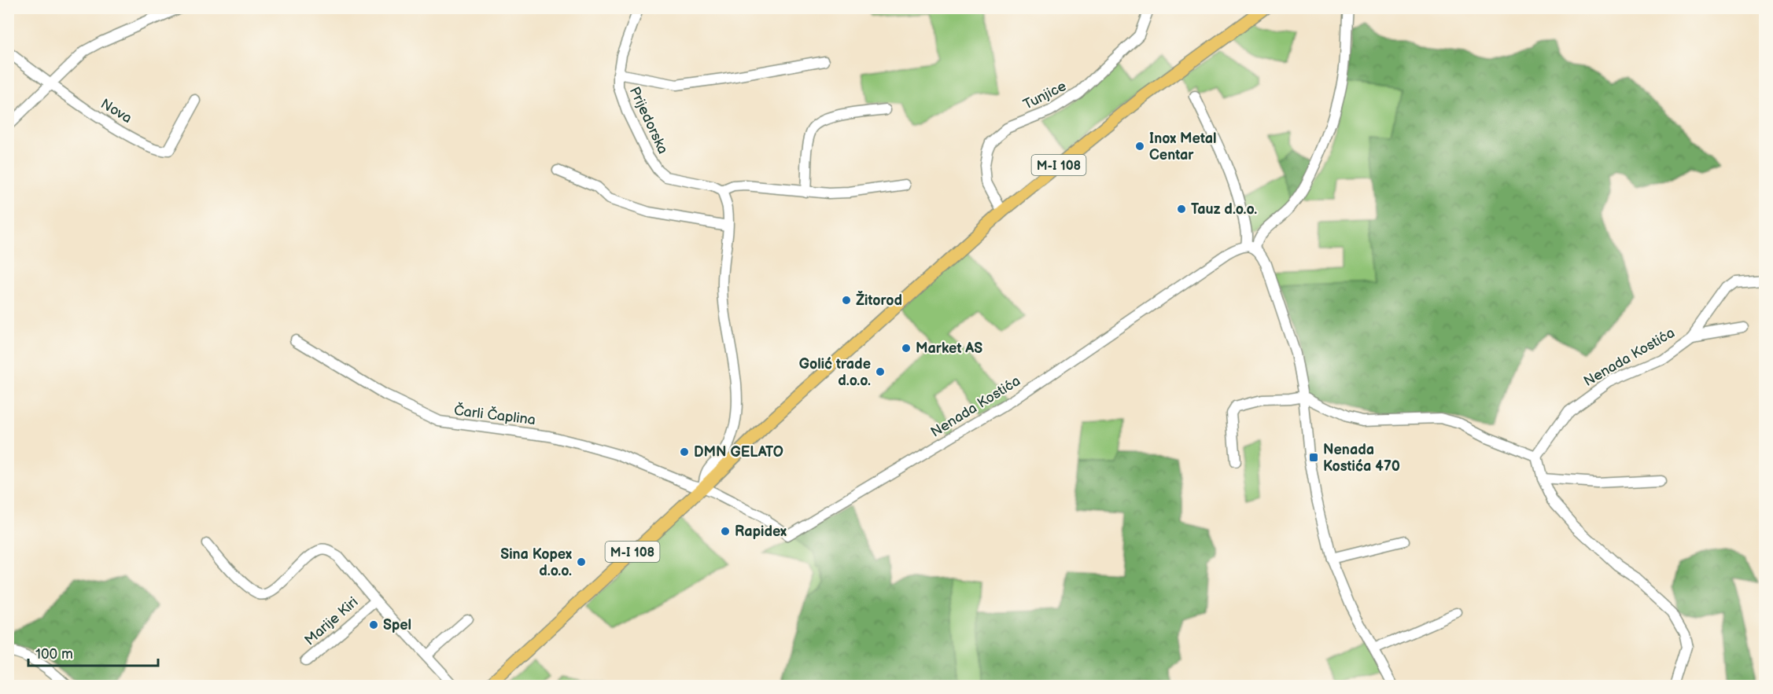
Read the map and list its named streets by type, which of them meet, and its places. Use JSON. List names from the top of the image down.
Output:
{
  "streets": {
    "main road": ["M-I 108"],
    "street": [
      "Tunjice",
      "Nova",
      "Prijedorska",
      "Nenada Kostića",
      "Čarli Čaplina",
      "Marije Kiri"
    ]
  },
  "crossings": [
    ["Tunjice", "M-I 108"],
    ["M-I 108", "Nenada Kostića"],
    ["M-I 108", "Čarli Čaplina"],
    ["Nenada Kostića", "Čarli Čaplina"]
  ],
  "places": {
    "other": [
      "Inox Metal Centar",
      "Tauz d.o.o.",
      "Žitorod",
      "Market AS",
      "Golić trade d.o.o.",
      "DMN GELATO",
      "Rapidex",
      "Sina Kopex d.o.o.",
      "Spel"
    ],
    "transit": ["Nenada Kostića 470"]
  },
  "scale_bar": "100 m"
}
